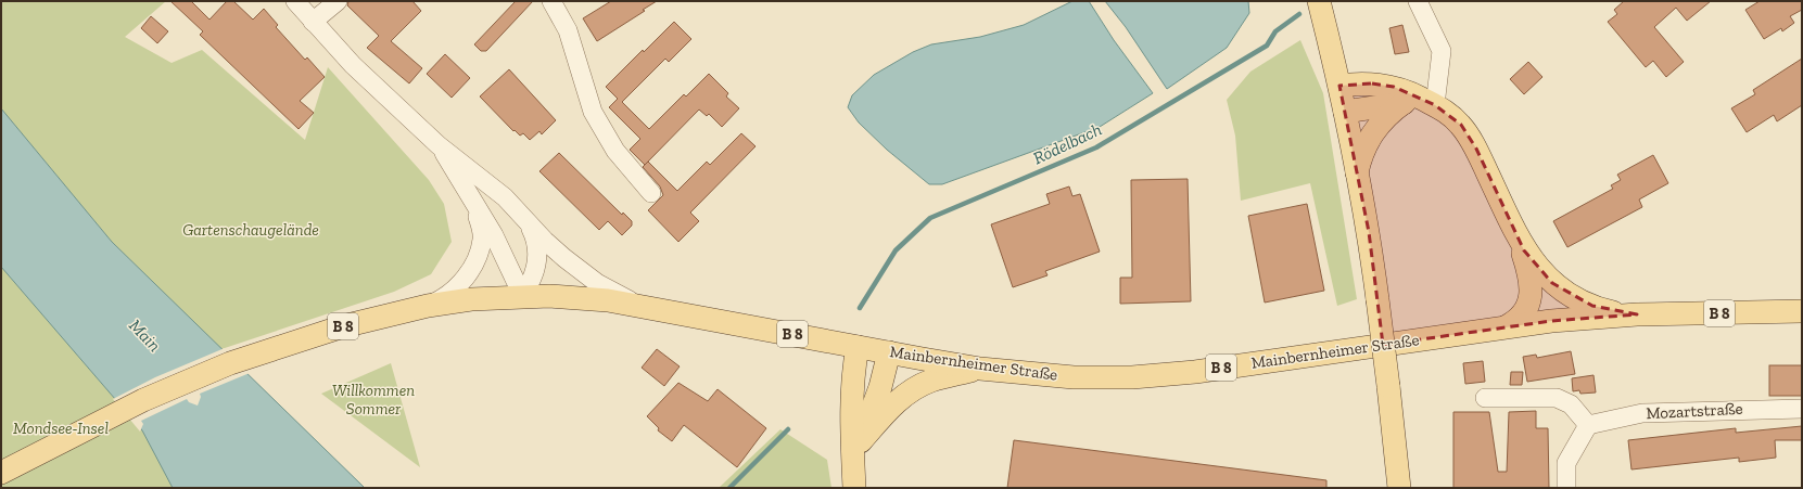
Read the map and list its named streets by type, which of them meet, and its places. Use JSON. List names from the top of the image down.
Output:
{
  "streets": {
    "main road": ["B 8", "Mainbernheimer Straße"],
    "street": ["Mozartstraße"]
  },
  "water": ["Rödelbach", "Main"],
  "parks": ["Gartenschaugelände", "Willkommen Sommer", "Mondsee-Insel"]
}
